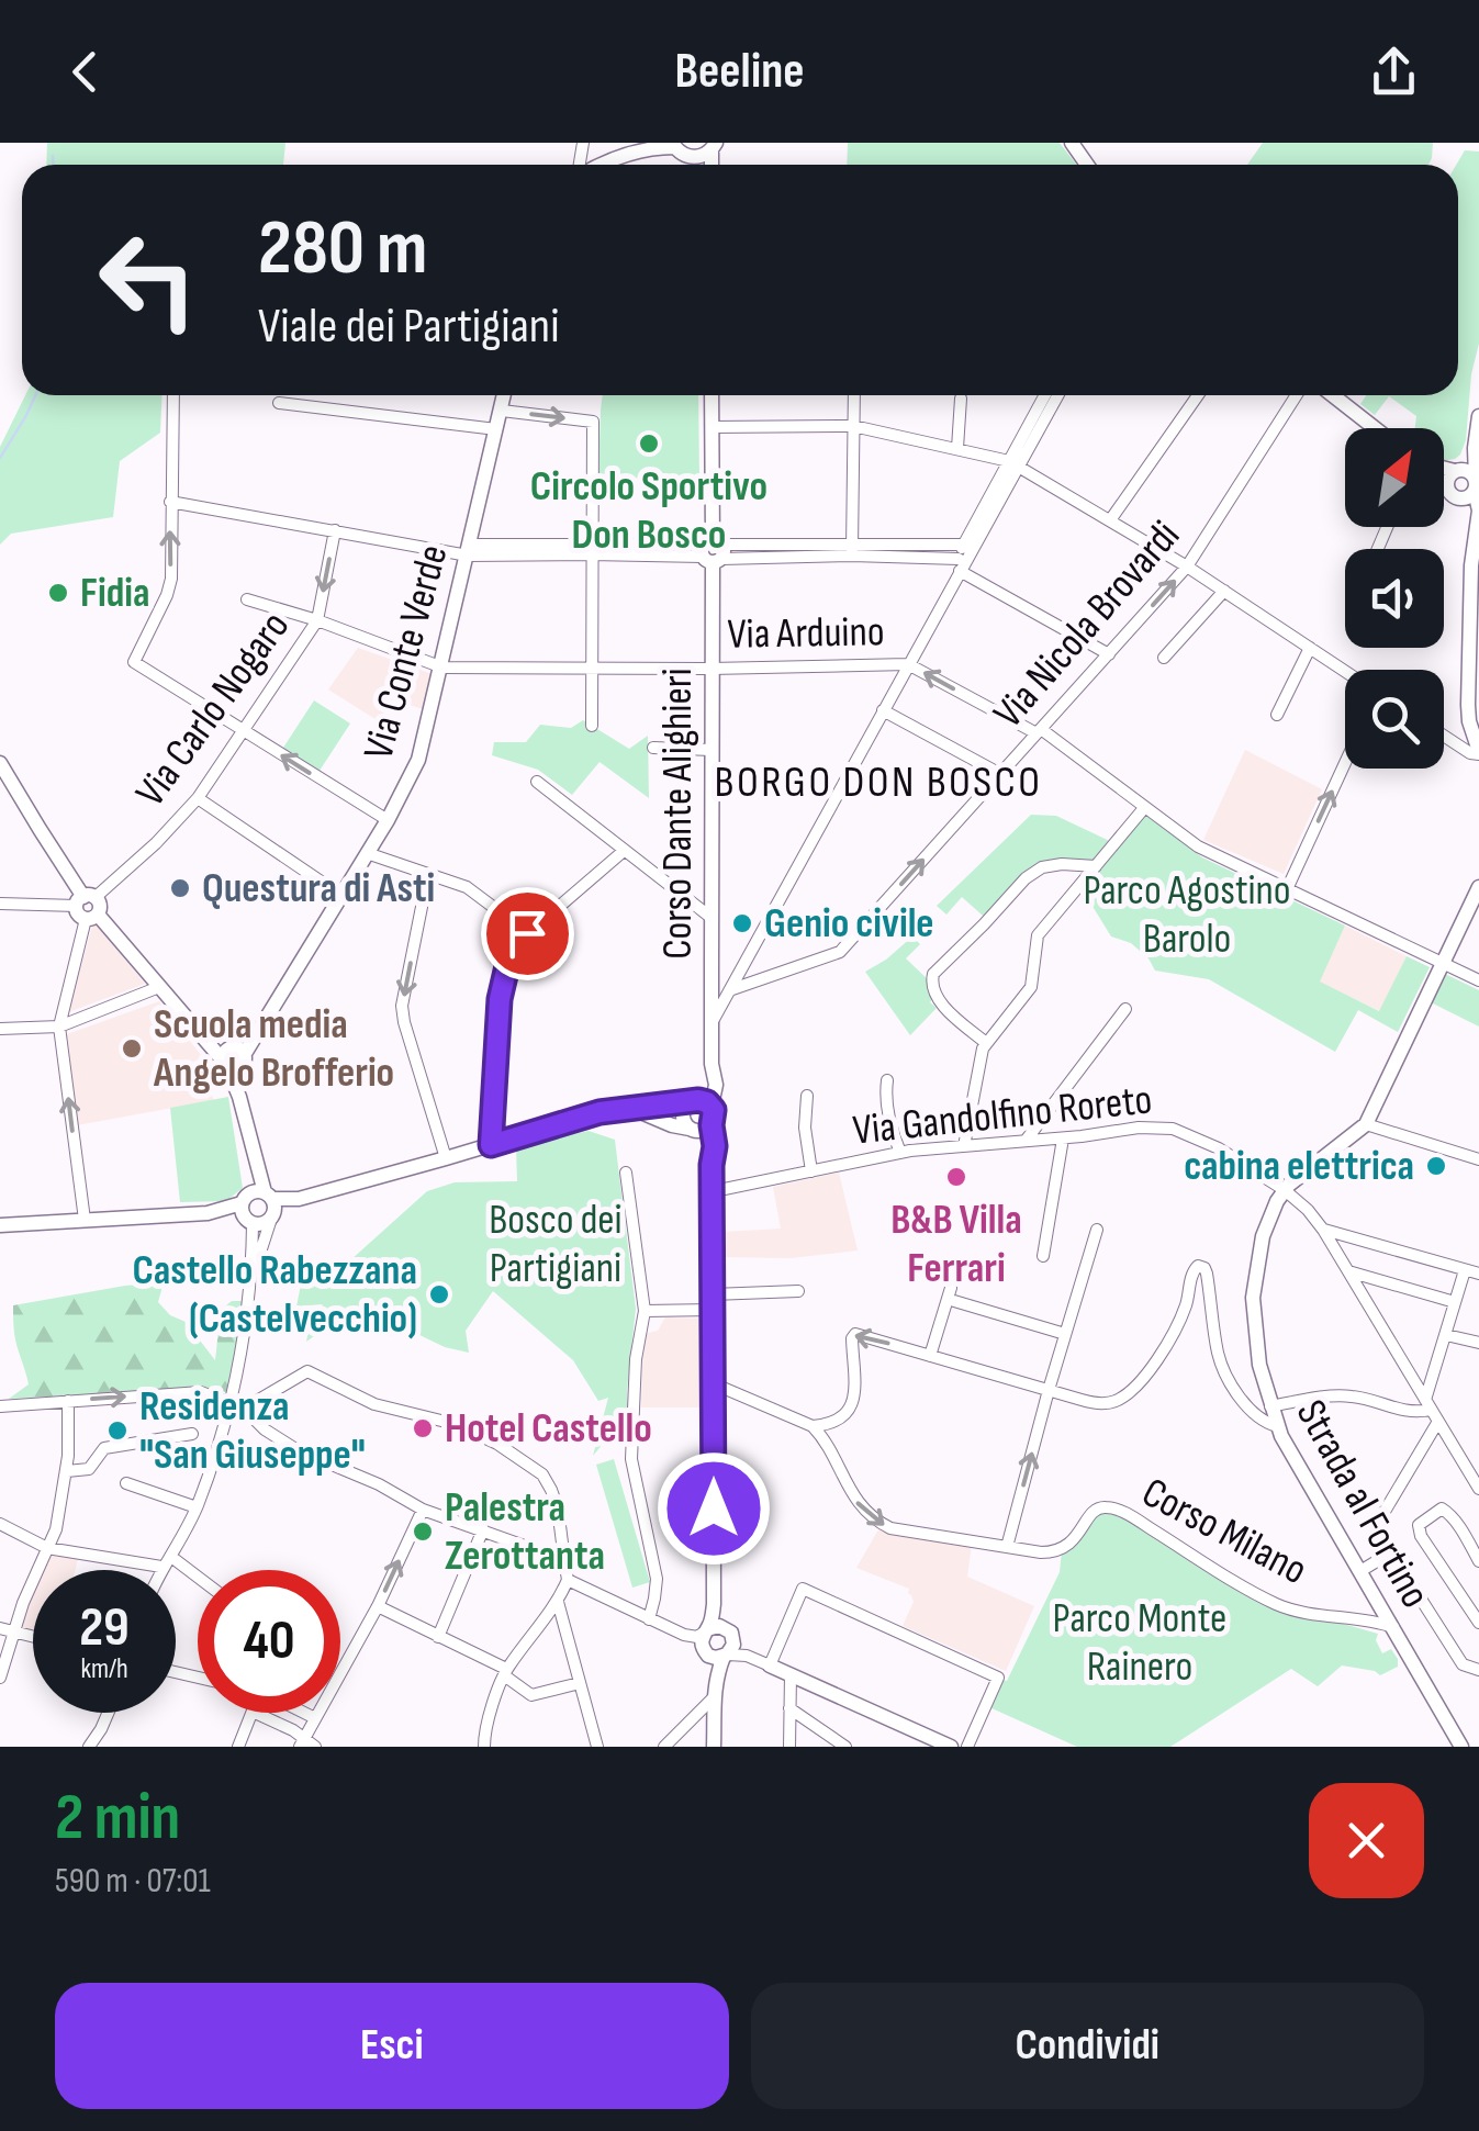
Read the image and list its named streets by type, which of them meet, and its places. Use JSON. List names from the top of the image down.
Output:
{
  "streets": {
    "street": [
      "Via Nicola Brovardi",
      "Via Arduino",
      "Via Conte Verde",
      "Via Carlo Nogaro",
      "Corso Dante Alighieri",
      "Via Gandolfino Roreto",
      "Strada al Fortino",
      "Corso Milano"
    ]
  },
  "crossings": [
    ["Via Arduino", "Via Conte Verde"],
    ["Via Arduino", "Corso Dante Alighieri"],
    ["Via Gandolfino Roreto", "Strada al Fortino"],
    ["Strada al Fortino", "Corso Milano"]
  ],
  "districts": ["BORGO DON BOSCO"],
  "parks": ["Parco Agostino Barolo", "Bosco dei Partigiani", "Parco Monte Rainero"],
  "places": [
    "Circolo Sportivo Don Bosco",
    "Fidia",
    "Questura di Asti",
    "Genio civile",
    "Scuola media Angelo Brofferio",
    "cabina elettrica",
    "B&B Villa Ferrari",
    "Castello Rabezzana (Castelvecchio)",
    "Hotel Castello",
    "Residenza \"San Giuseppe\"",
    "Palestra Zerottanta"
  ],
  "north": "top right",
  "page": {
    "header": "Beeline",
    "turn": ["280 m", "Viale dei Partigiani"],
    "speed": "29 km/h",
    "limit": "40",
    "heading": ["2 min", "590 m · 07:01"],
    "buttons": ["Esci", "Condividi"]
  }
}
